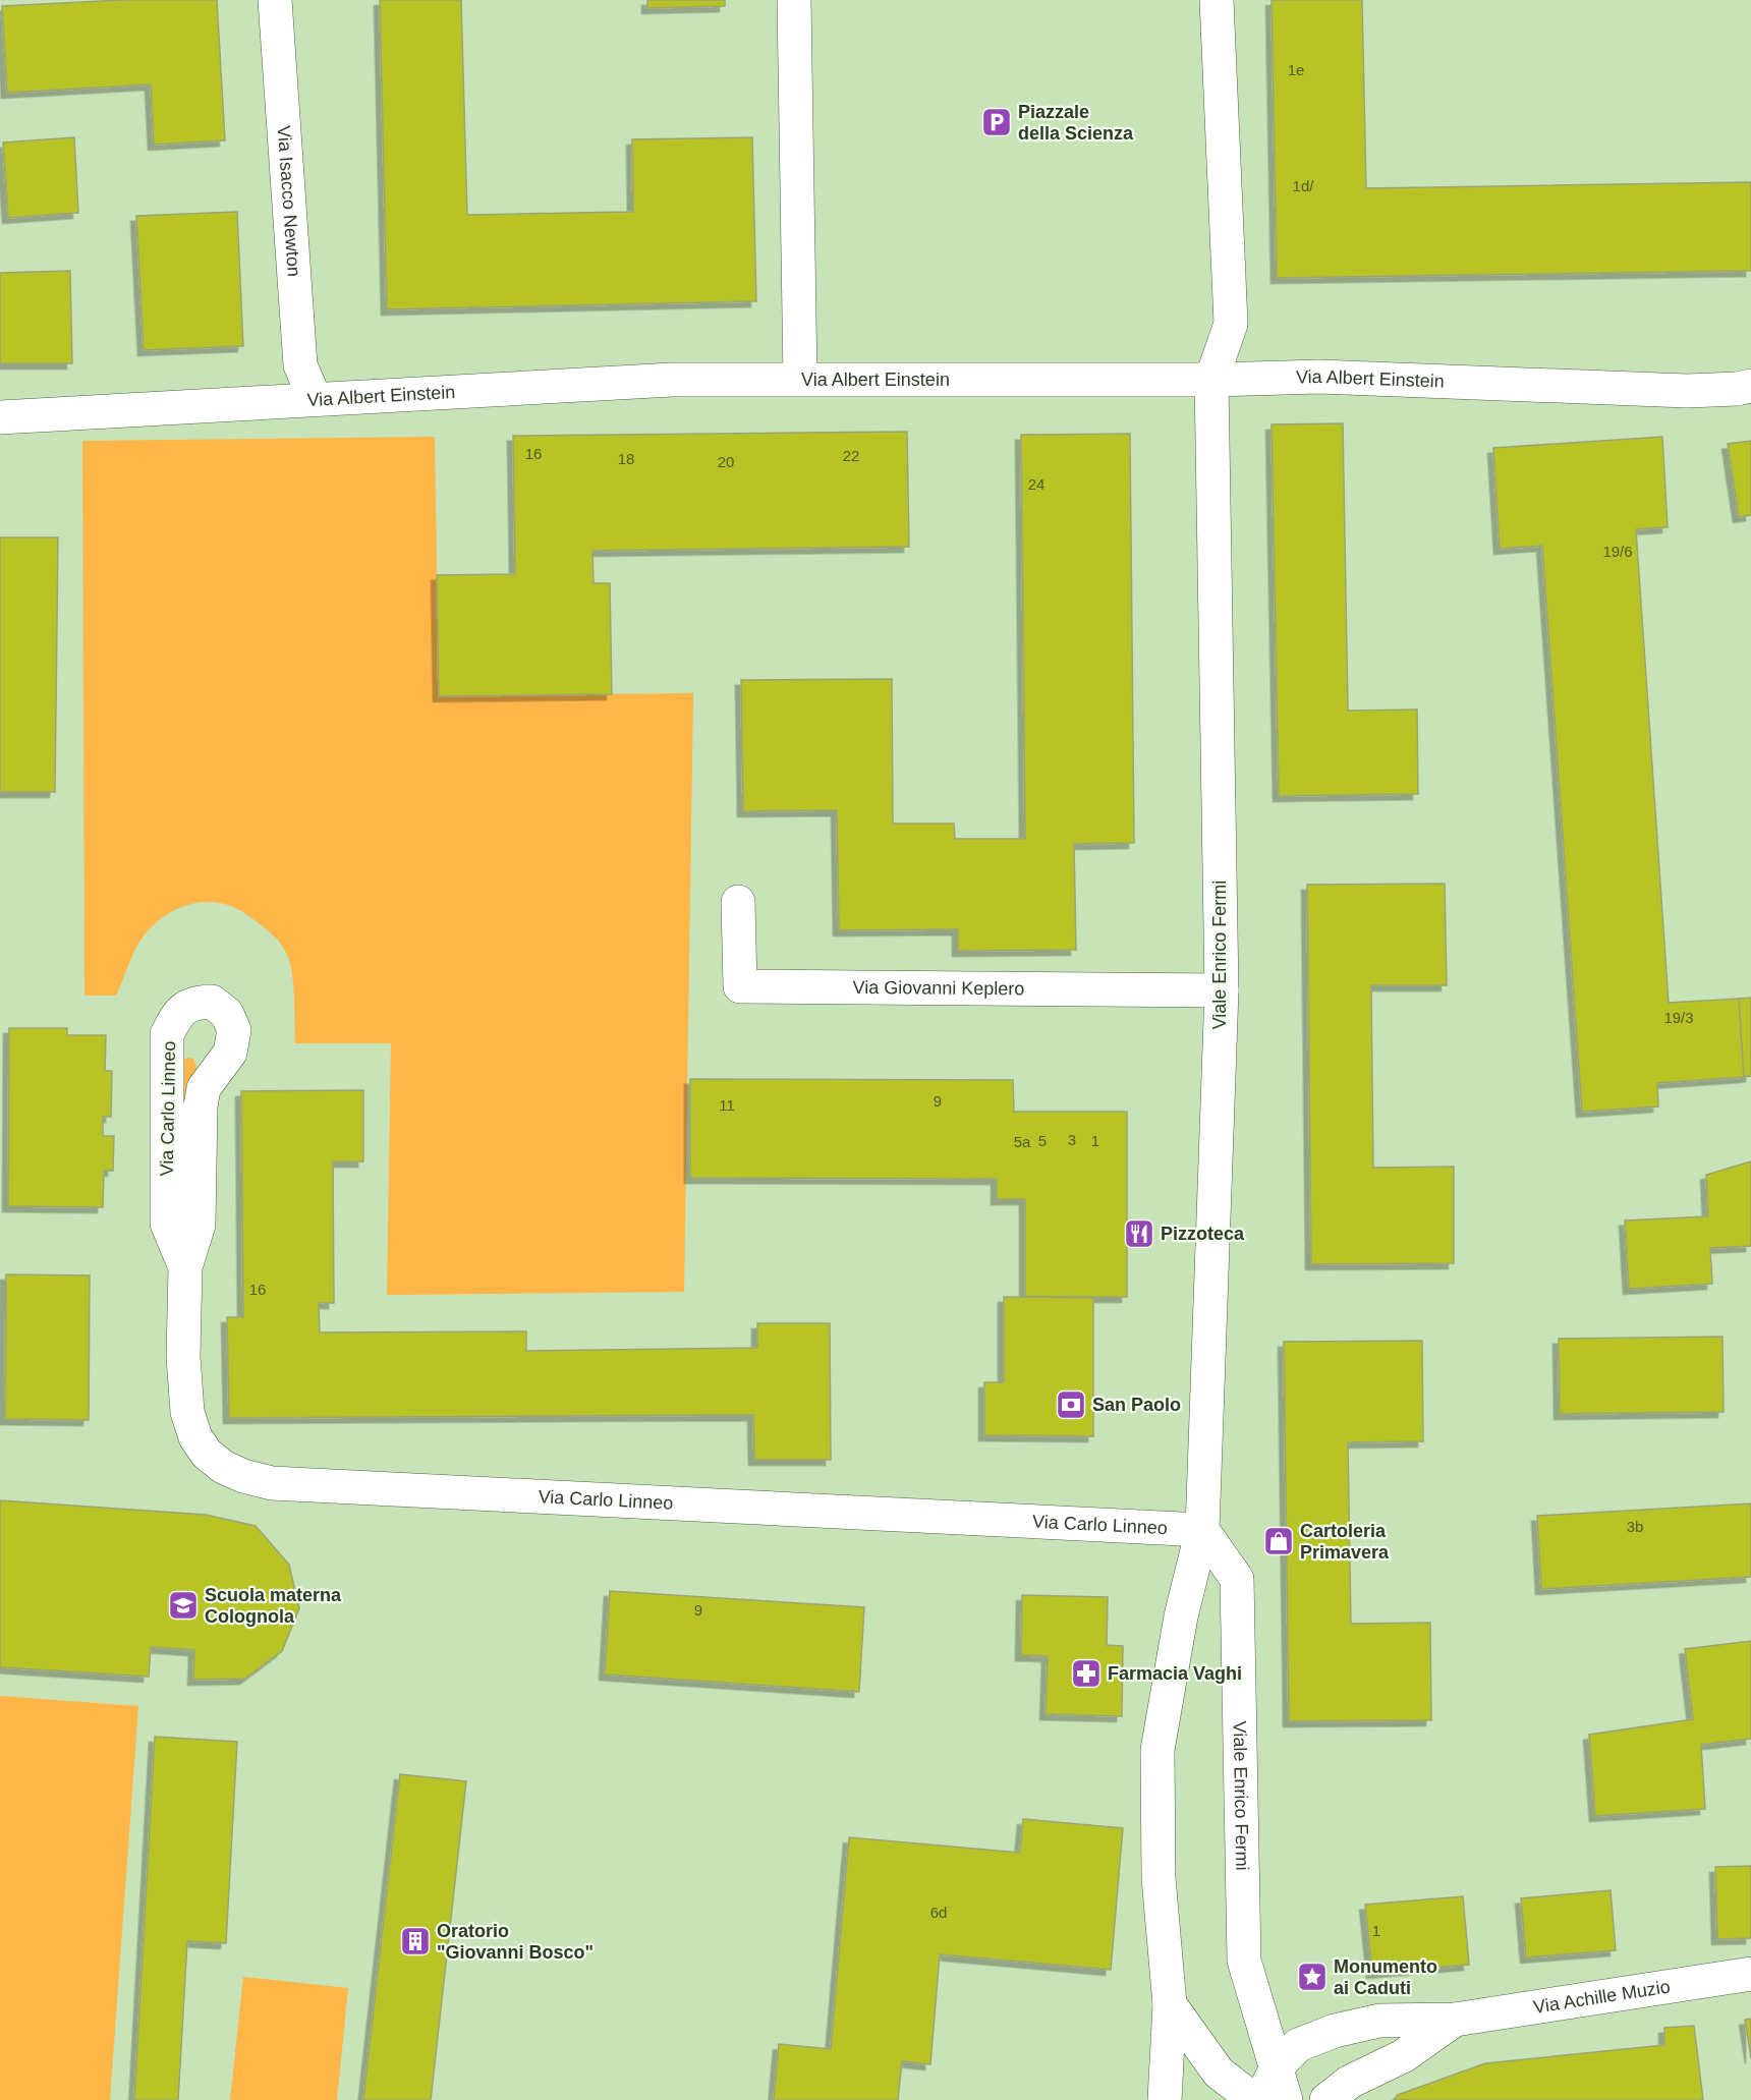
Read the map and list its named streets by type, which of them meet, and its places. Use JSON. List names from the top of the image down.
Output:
{
  "streets": {
    "street": [
      "Via Isacco Newton",
      "Via Albert Einstein",
      "Viale Enrico Fermi",
      "Via Giovanni Keplero",
      "Via Carlo Linneo",
      "Via Achille Muzio"
    ]
  },
  "crossings": [
    ["Via Isacco Newton", "Via Albert Einstein"],
    ["Via Albert Einstein", "Viale Enrico Fermi"],
    ["Viale Enrico Fermi", "Via Giovanni Keplero"],
    ["Viale Enrico Fermi", "Via Carlo Linneo"],
    ["Viale Enrico Fermi", "Via Achille Muzio"]
  ],
  "places": {
    "parking": ["Piazzale della Scienza"],
    "restaurant": ["Pizzoteca"],
    "bank": ["San Paolo"],
    "shop": ["Cartoleria Primavera"],
    "school or university": ["Scuola materna Colognola"],
    "pharmacy": ["Farmacia Vaghi"],
    "building": ["Oratorio \"Giovanni Bosco\""],
    "place": ["Monumento ai Caduti"]
  },
  "house_numbers": [
    "1e",
    "1d/",
    "16",
    "22",
    "18",
    "20",
    "24",
    "19/6",
    "19/3",
    "9",
    "11",
    "3",
    "5",
    "1",
    "5a",
    "16",
    "3b",
    "9",
    "6d",
    "1"
  ]
}
